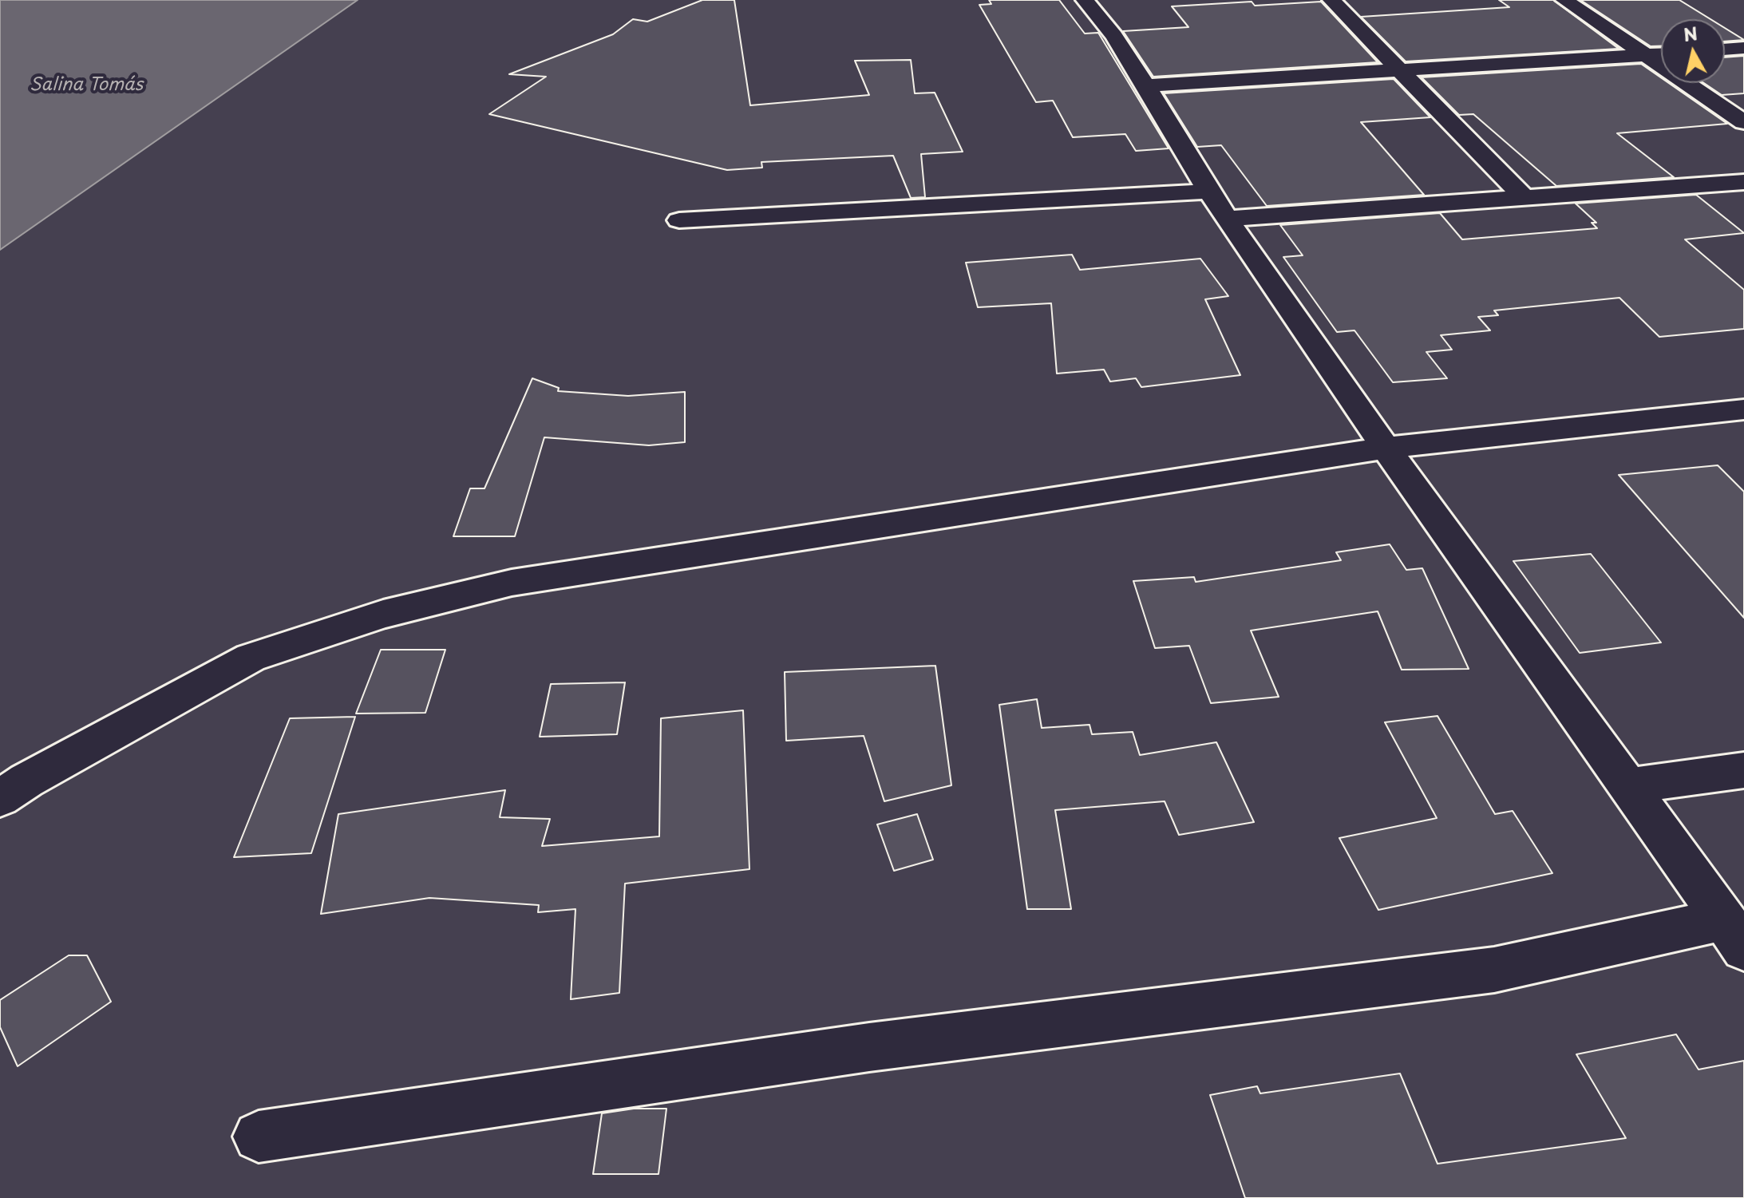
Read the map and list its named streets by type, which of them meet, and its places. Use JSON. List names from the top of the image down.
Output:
{
  "water": ["Salina Tomás"],
  "north": "top"
}
